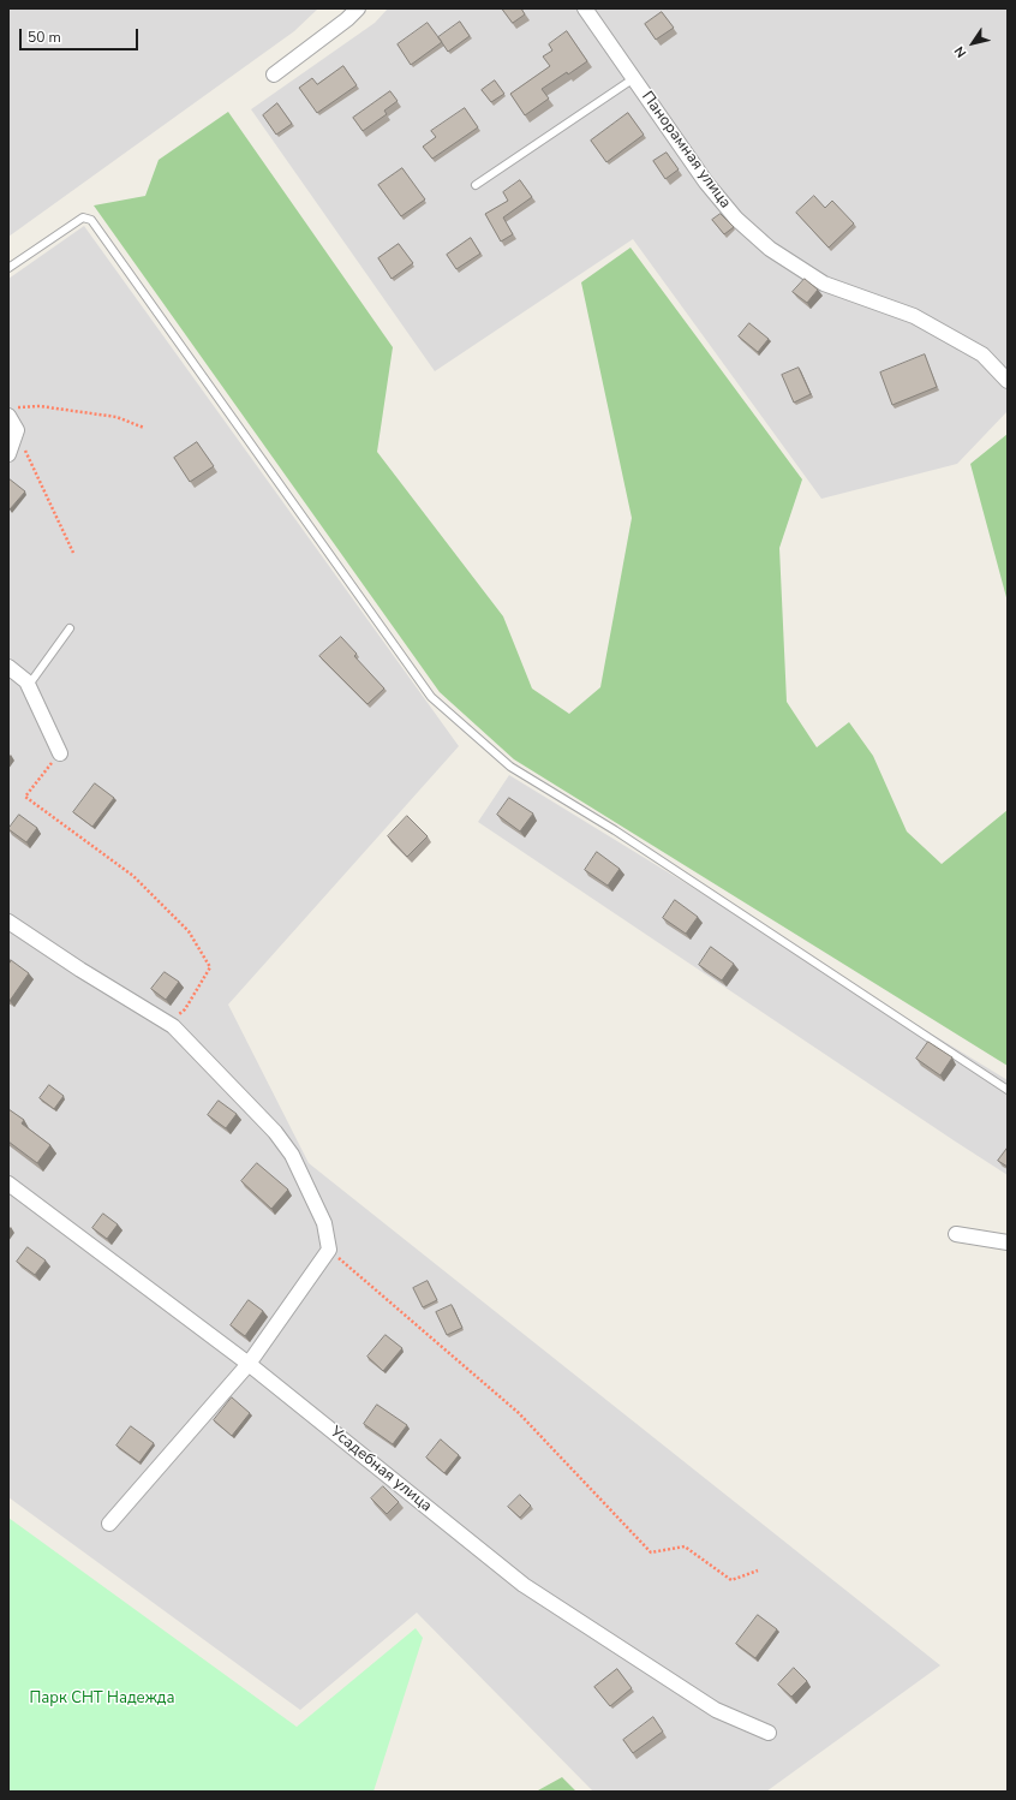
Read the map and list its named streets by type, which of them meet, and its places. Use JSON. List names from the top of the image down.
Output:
{
  "streets": {
    "street": ["Панорамная улица", "Усадебная улица"]
  },
  "parks": ["Парк СНТ Надежда"],
  "scale_bar": "50 m",
  "north": "bottom left"
}
